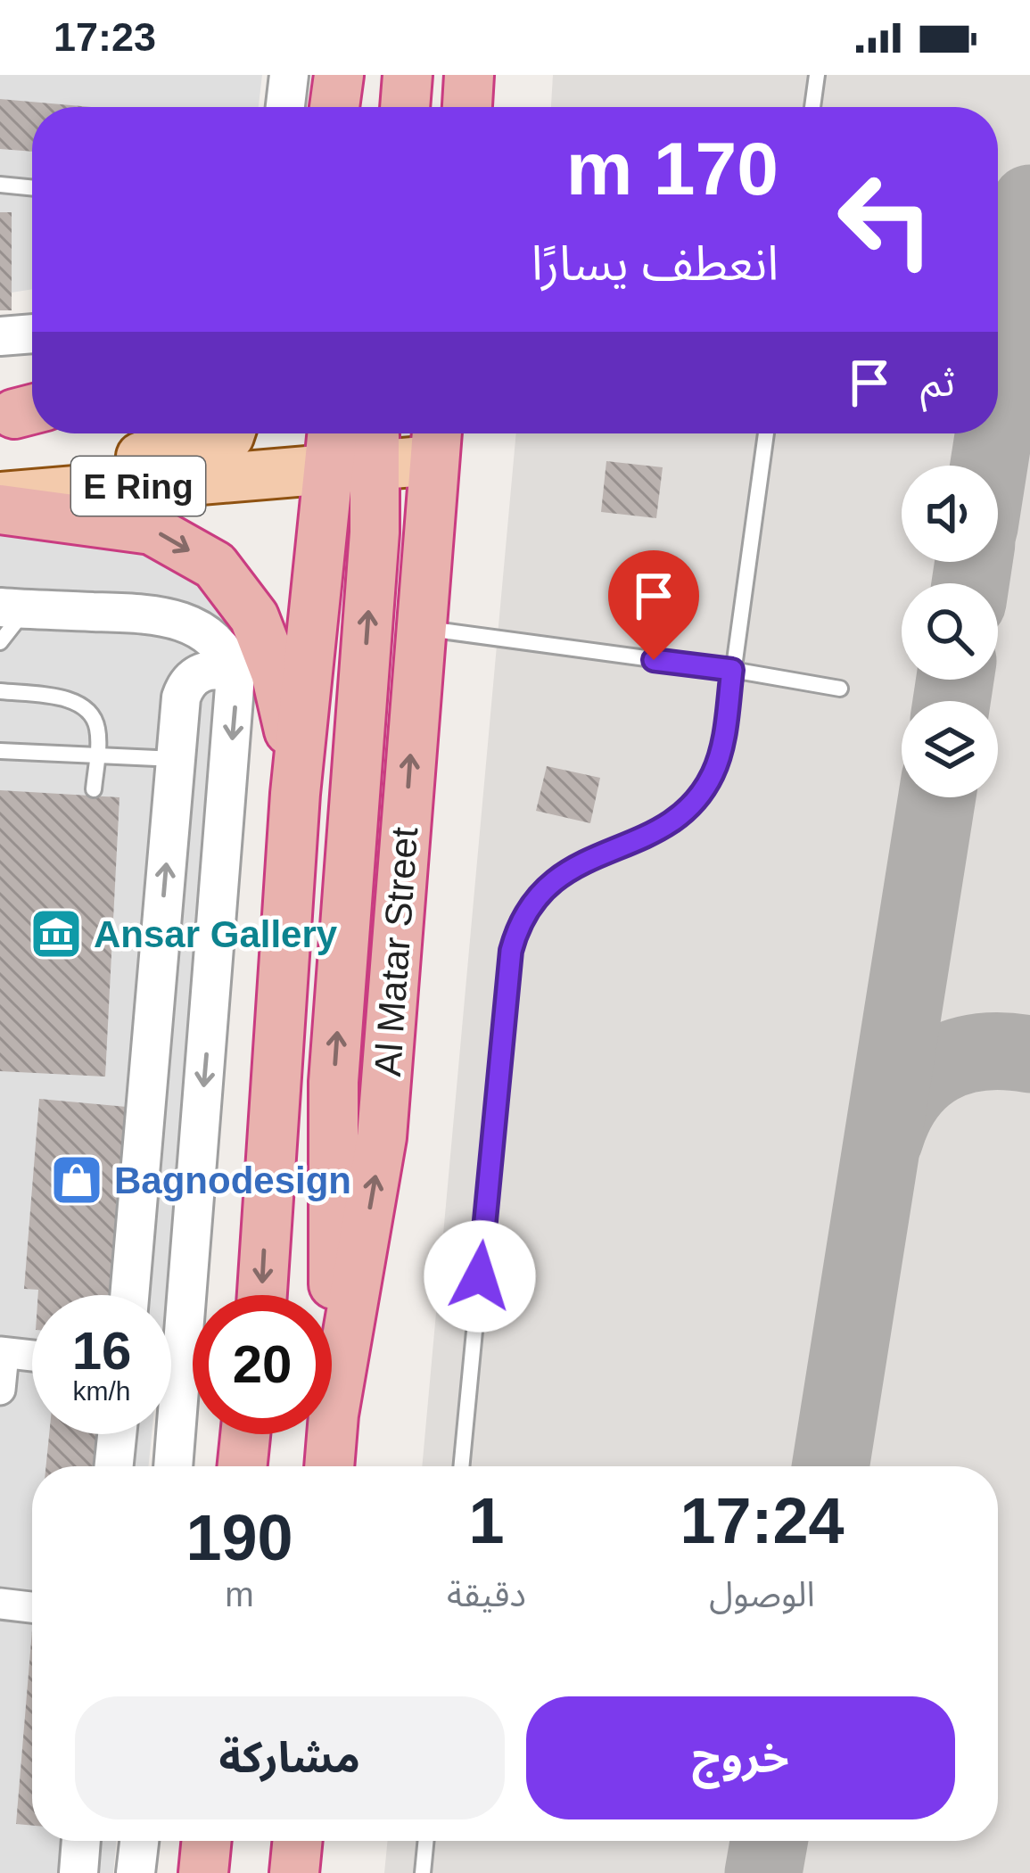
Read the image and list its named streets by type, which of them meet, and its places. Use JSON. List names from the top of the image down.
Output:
{
  "streets": {
    "highway": ["Al Matar Street"],
    "main road": ["E Ring"]
  },
  "crossings": [
    ["E Ring", "Al Matar Street"]
  ],
  "places": {
    "museum": ["Ansar Gallery"],
    "shop": ["Bagnodesign"]
  },
  "page": {
    "status": "17:23",
    "turn": ["170 m", "انعطف يسارًا"],
    "then": "ثم",
    "speed": "16 km/h",
    "limit": "20",
    "eta": [
      "17:24",
      "الوصول",
      "1",
      "دقيقة",
      "190",
      "m"
    ],
    "buttons": ["خروج", "مشاركة"]
  }
}
